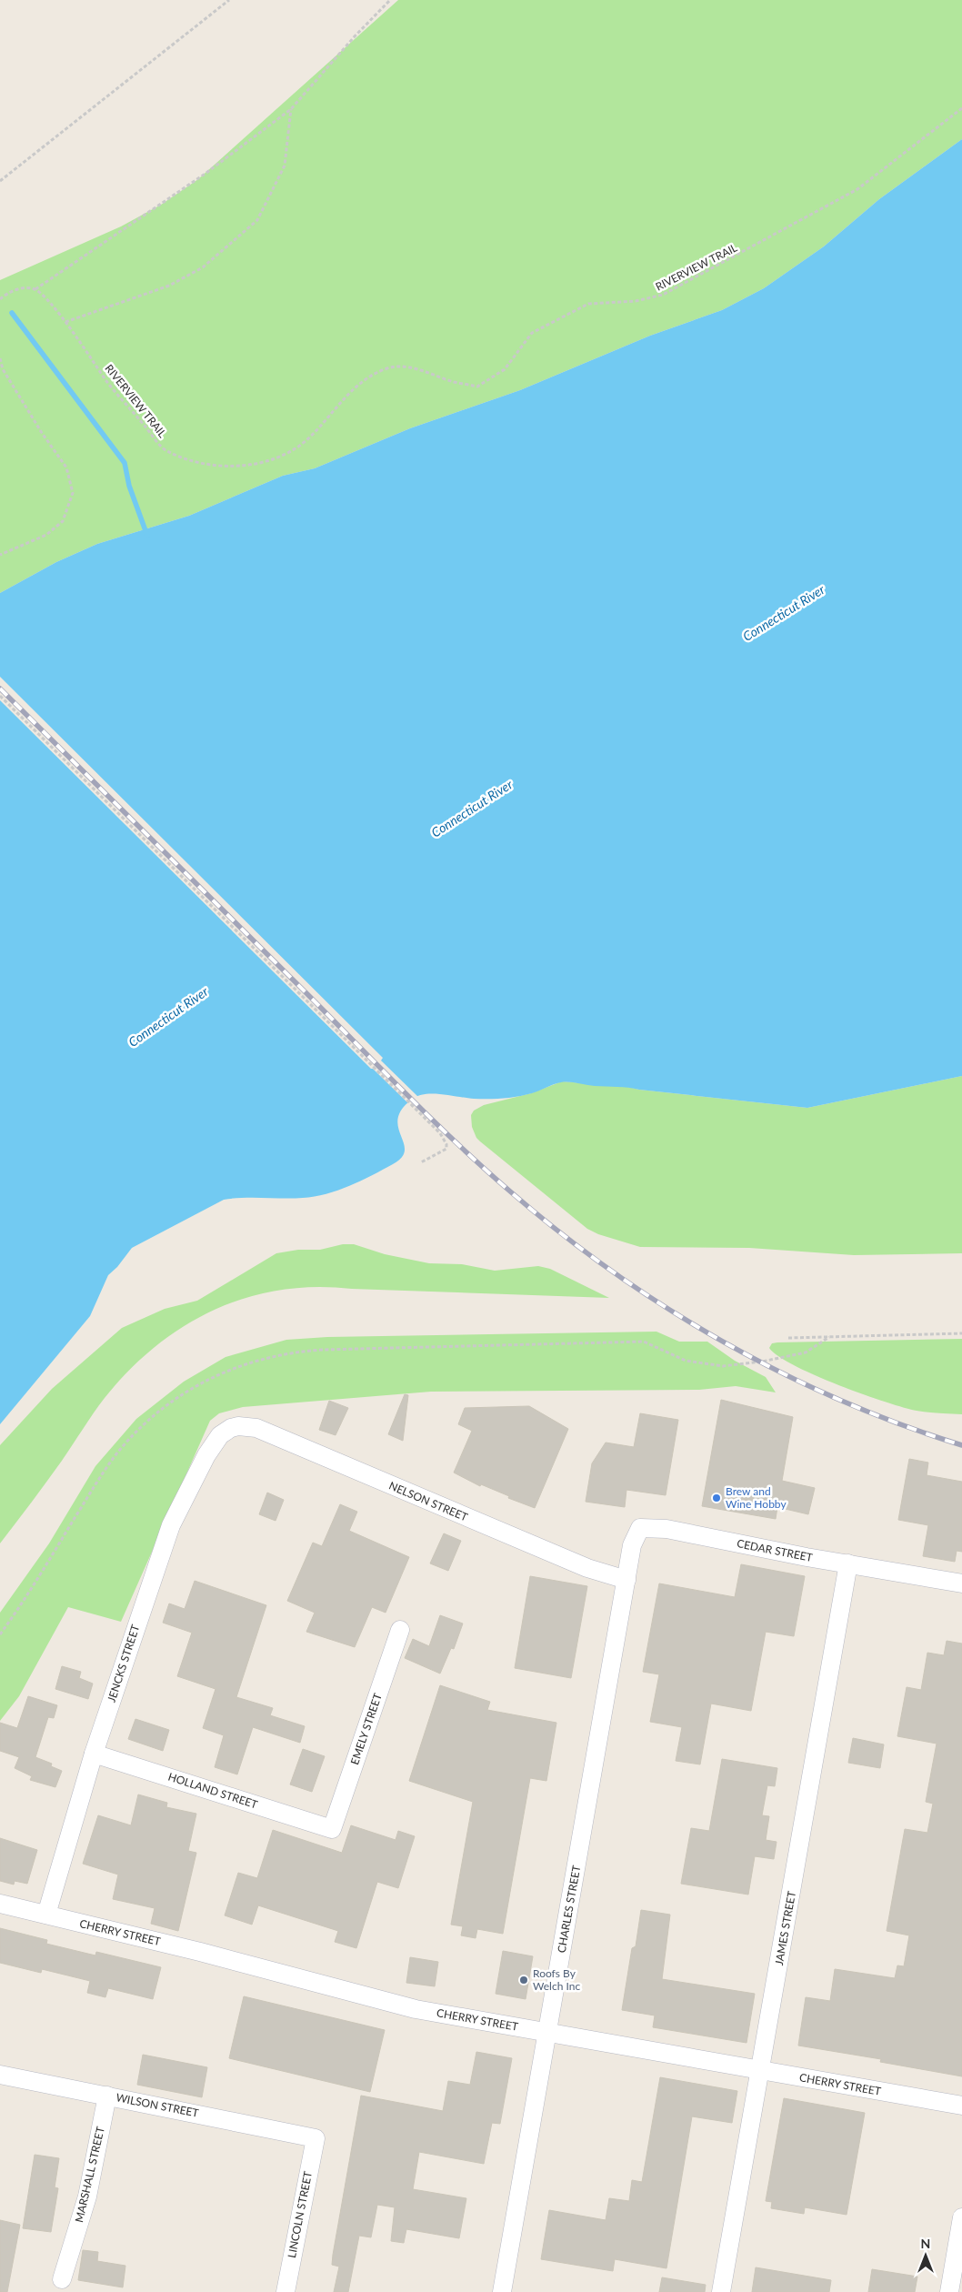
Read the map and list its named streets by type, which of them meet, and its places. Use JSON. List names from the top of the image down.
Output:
{
  "streets": {
    "street": [
      "NELSON STREET",
      "CEDAR STREET",
      "JENCKS STREET",
      "EMELY STREET",
      "HOLLAND STREET",
      "CHARLES STREET",
      "JAMES STREET",
      "CHERRY STREET",
      "WILSON STREET",
      "MARSHALL STREET",
      "LINCOLN STREET"
    ],
    "path": ["RIVERVIEW TRAIL"]
  },
  "crossings": [
    ["NELSON STREET", "CEDAR STREET"],
    ["NELSON STREET", "JENCKS STREET"],
    ["NELSON STREET", "CHARLES STREET"],
    ["CEDAR STREET", "CHARLES STREET"],
    ["CEDAR STREET", "JAMES STREET"],
    ["JENCKS STREET", "HOLLAND STREET"],
    ["JENCKS STREET", "CHERRY STREET"],
    ["EMELY STREET", "HOLLAND STREET"],
    ["CHARLES STREET", "CHERRY STREET"],
    ["JAMES STREET", "CHERRY STREET"],
    ["WILSON STREET", "MARSHALL STREET"],
    ["WILSON STREET", "LINCOLN STREET"]
  ],
  "water": ["Connecticut River"],
  "places": ["Brew and Wine Hobby", "Roofs By Welch Inc"],
  "north": "top"
}
